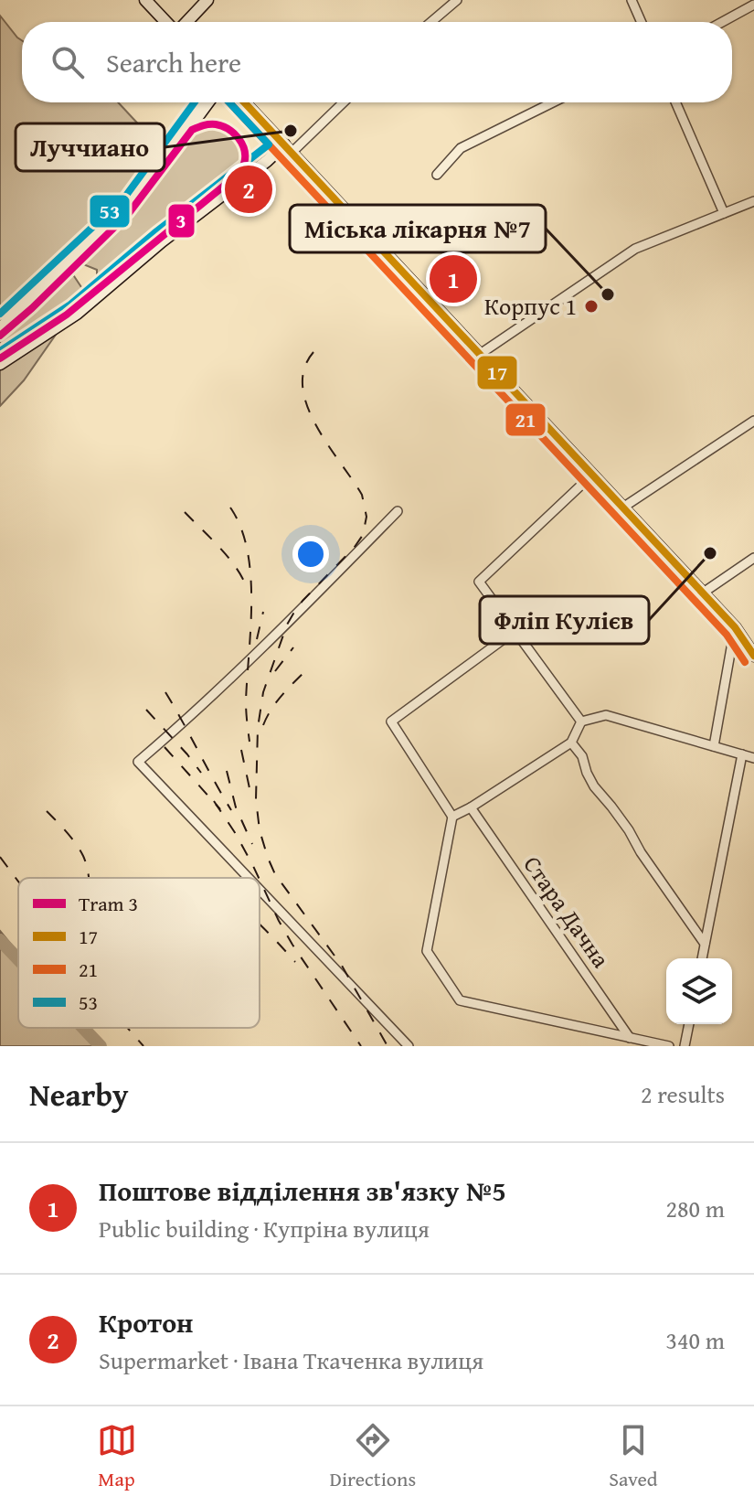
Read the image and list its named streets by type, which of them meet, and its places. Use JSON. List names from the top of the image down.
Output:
{
  "streets": {
    "street": ["Стара Дачна"]
  },
  "places": [
    "Луччиано",
    "Міська лікарня №7",
    "Корпус 1",
    "Фліп Кулієв"
  ],
  "lines": [
    "transit line 17",
    "transit line 21",
    "transit line 53",
    "tram line 3"
  ],
  "legend": [
    "Tram 3",
    "17",
    "21",
    "53"
  ],
  "page": {
    "search": "Search here",
    "pins": ["2", "1"],
    "heading": ["Nearby", "2 results"],
    "list": [
      {
        "mark": "1",
        "name": "Поштове відділення зв'язку №5",
        "note": "Public building · Купріна вулиця",
        "value": "280 m"
      },
      {
        "mark": "2",
        "name": "Кротон",
        "note": "Supermarket · Івана Ткаченка вулиця",
        "value": "340 m"
      }
    ],
    "nav": ["Map", "Directions", "Saved"]
  }
}
